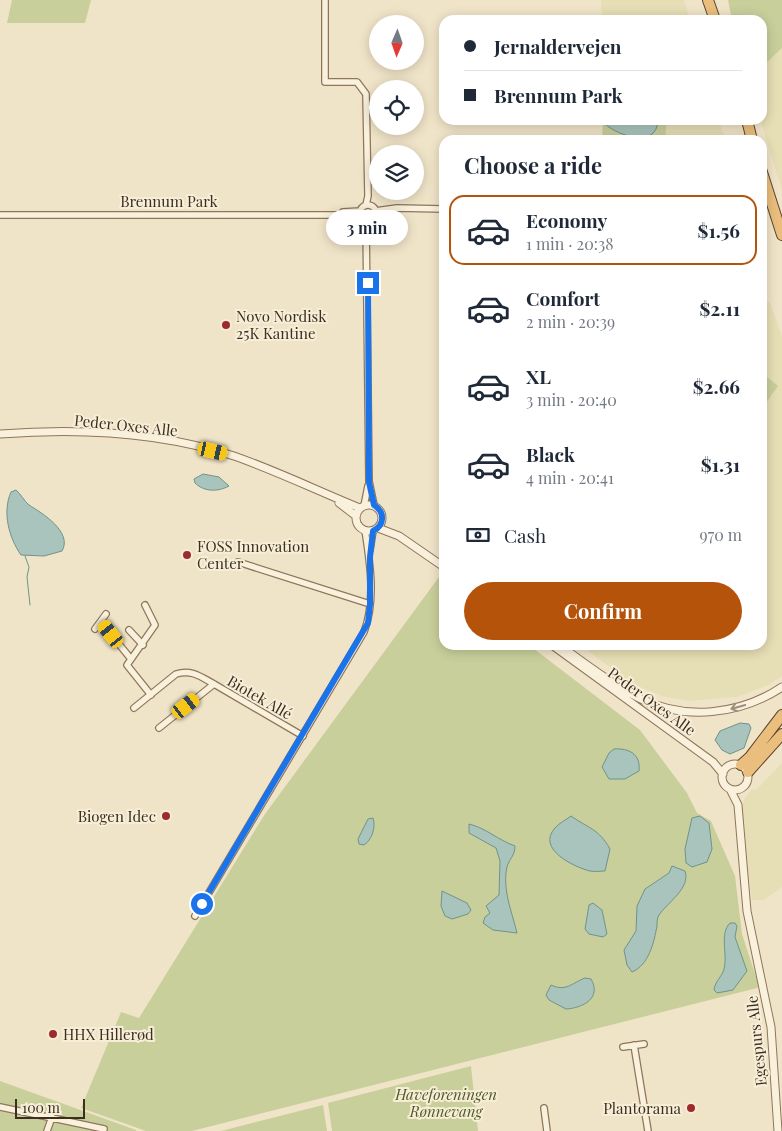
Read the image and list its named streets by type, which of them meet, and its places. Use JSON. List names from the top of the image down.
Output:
{
  "streets": {
    "street": [
      "Brennum Park",
      "Peder Oxes Alle",
      "Biotek Allé",
      "Egespurs Alle"
    ]
  },
  "crossings": [
    ["Peder Oxes Alle", "Egespurs Alle"]
  ],
  "parks": ["Haveforeningen Rønnevang"],
  "places": [
    "Novo Nordisk 25K Kantine",
    "FOSS Innovation Center",
    "Biogen Idec",
    "HHX Hillerød",
    "Plantorama"
  ],
  "scale_bar": "100 m",
  "north": "bottom",
  "page": {
    "banner": ["Jernaldervejen", "Brennum Park"],
    "heading": "Choose a ride",
    "list": [
      {
        "name": "Economy",
        "note": "1 min · 20:38",
        "value": "$1.56"
      },
      {
        "name": "Comfort",
        "note": "2 min · 20:39",
        "value": "$2.11"
      },
      {
        "name": "XL",
        "note": "3 min · 20:40",
        "value": "$2.66"
      },
      {
        "name": "Black",
        "note": "4 min · 20:41",
        "value": "$1.31"
      }
    ],
    "bubble": "3 min",
    "pay": ["Cash", "970 m"],
    "buttons": "Confirm",
    "scale": "100 m"
  }
}
